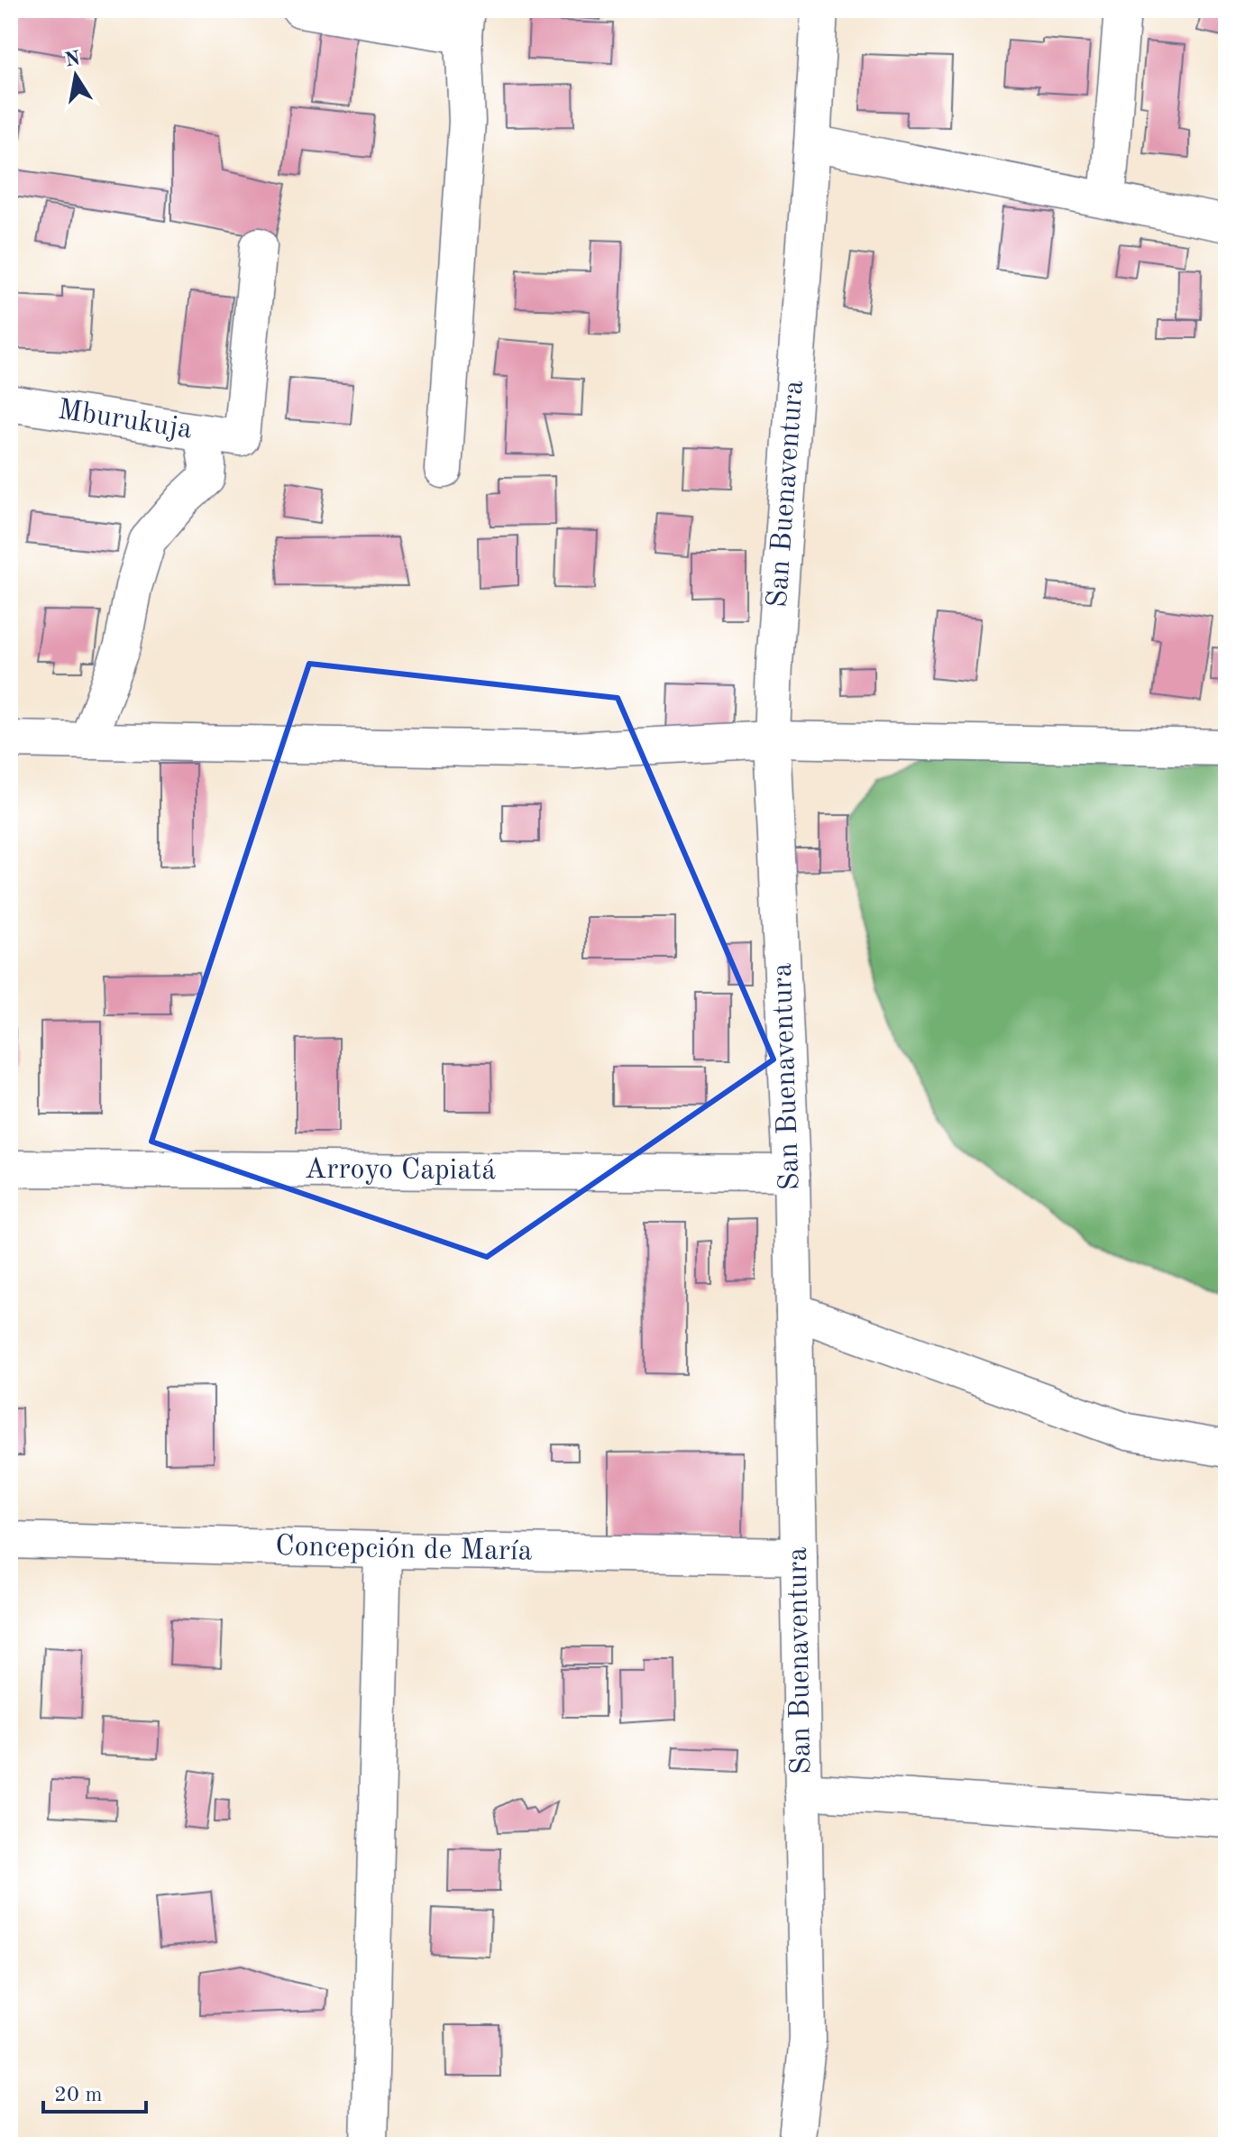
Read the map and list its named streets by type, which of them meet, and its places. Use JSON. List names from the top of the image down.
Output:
{
  "streets": {
    "street": [
      "Mburukuja",
      "San Buenaventura",
      "Arroyo Capiatá",
      "Concepción de María"
    ]
  },
  "crossings": [
    ["San Buenaventura", "Arroyo Capiatá"],
    ["San Buenaventura", "Concepción de María"]
  ],
  "scale_bar": "20 m",
  "north": "top"
}
